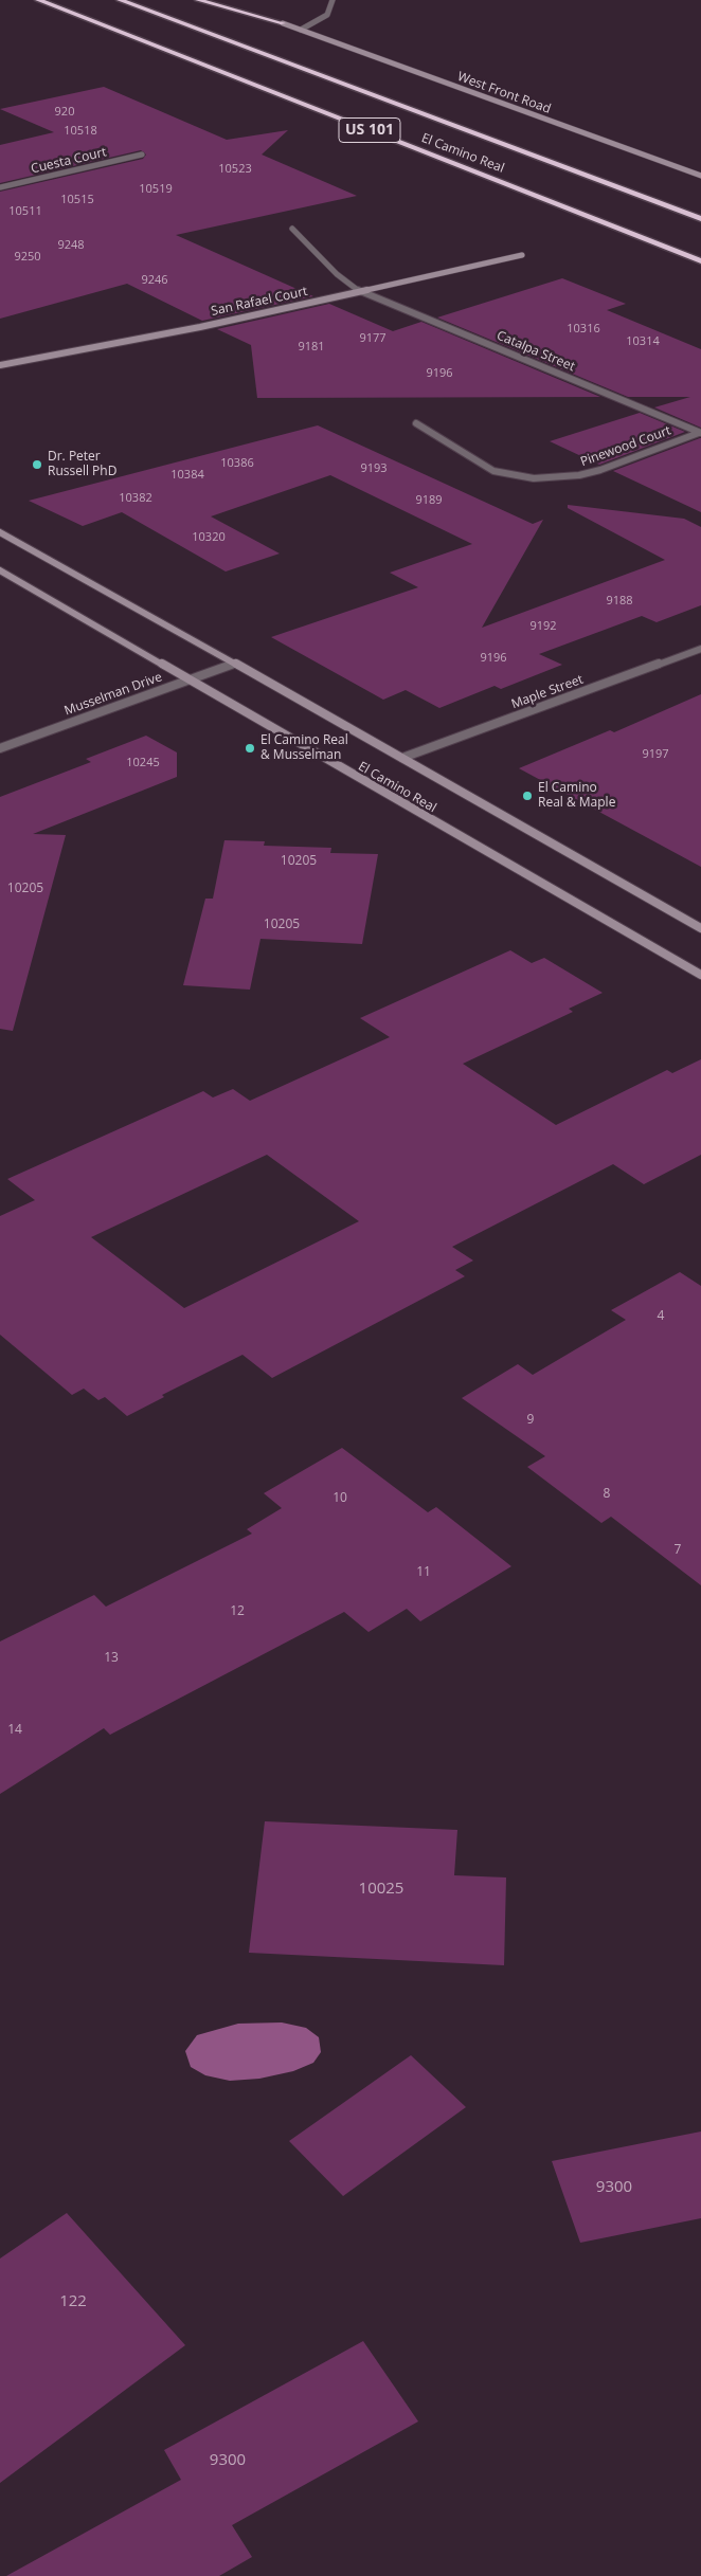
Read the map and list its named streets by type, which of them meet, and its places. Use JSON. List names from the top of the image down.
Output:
{
  "streets": {
    "highway": ["US 101", "El Camino Real"],
    "main road": ["West Front Road", "San Rafael Court"],
    "street": [
      "Cuesta Court",
      "Catalpa Street",
      "Pinewood Court",
      "Maple Street",
      "Musselman Drive"
    ]
  },
  "crossings": [
    ["El Camino Real", "Maple Street"],
    ["El Camino Real", "Musselman Drive"],
    ["San Rafael Court", "Catalpa Street"],
    ["Catalpa Street", "Pinewood Court"]
  ],
  "places": ["Dr. Peter Russell PhD", "El Camino Real & Musselman", "El Camino Real & Maple"],
  "house_numbers": [
    "920",
    "10518",
    "10523",
    "10519",
    "10515",
    "10511",
    "9248",
    "9250",
    "9246",
    "10316",
    "9177",
    "10314",
    "9181",
    "9196",
    "10386",
    "9193",
    "10384",
    "10382",
    "9189",
    "10320",
    "9188",
    "9192",
    "9196",
    "9197",
    "10245",
    "10205",
    "10205",
    "10205",
    "4",
    "9",
    "8",
    "10",
    "7",
    "11",
    "12",
    "13",
    "14",
    "10025",
    "9300",
    "122",
    "9300"
  ]
}
